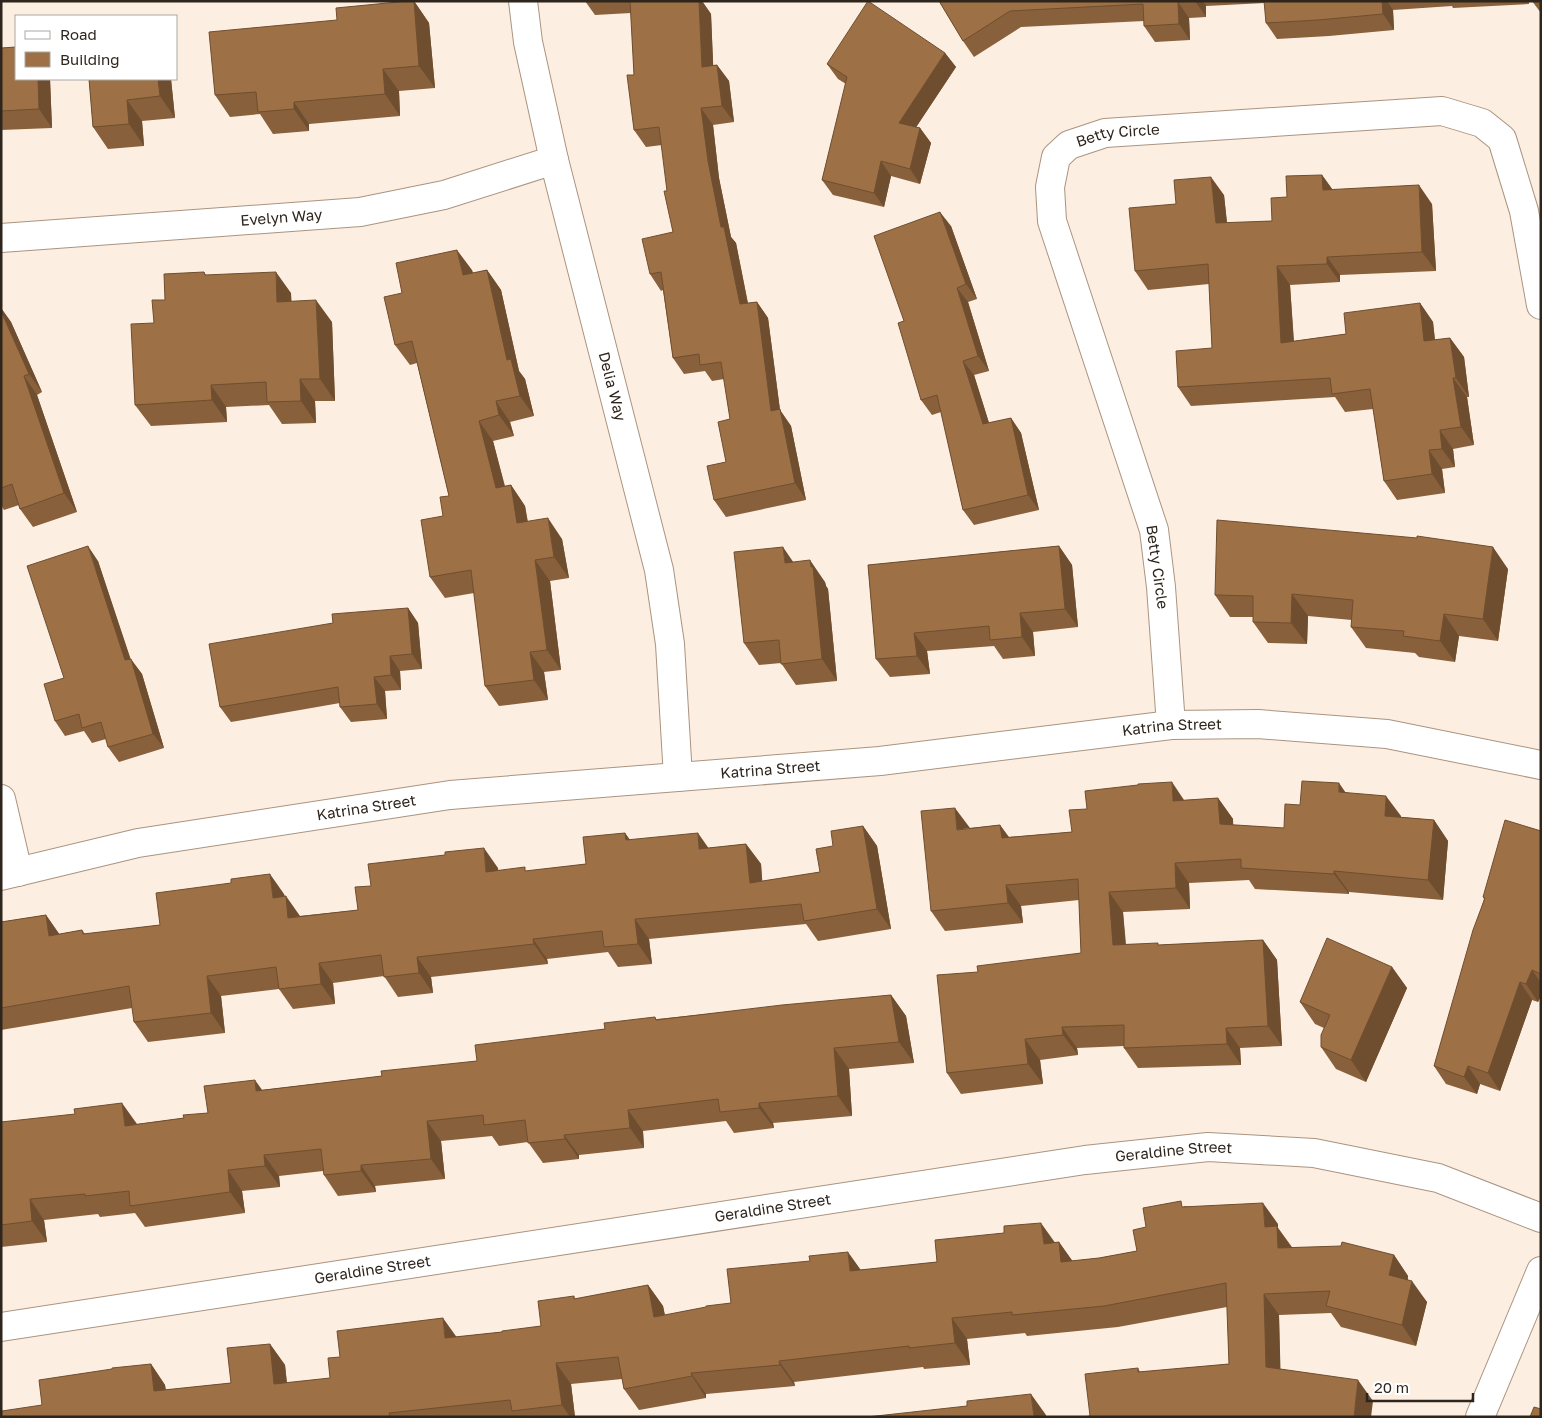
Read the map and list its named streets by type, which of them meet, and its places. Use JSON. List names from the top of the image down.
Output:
{
  "streets": {
    "street": [
      "Betty Circle",
      "Evelyn Way",
      "Delia Way",
      "Katrina Street",
      "Geraldine Street"
    ]
  },
  "crossings": [
    ["Betty Circle", "Katrina Street"],
    ["Evelyn Way", "Delia Way"],
    ["Delia Way", "Katrina Street"]
  ],
  "legend": ["Road", "Building"],
  "scale_bar": "20 m"
}
